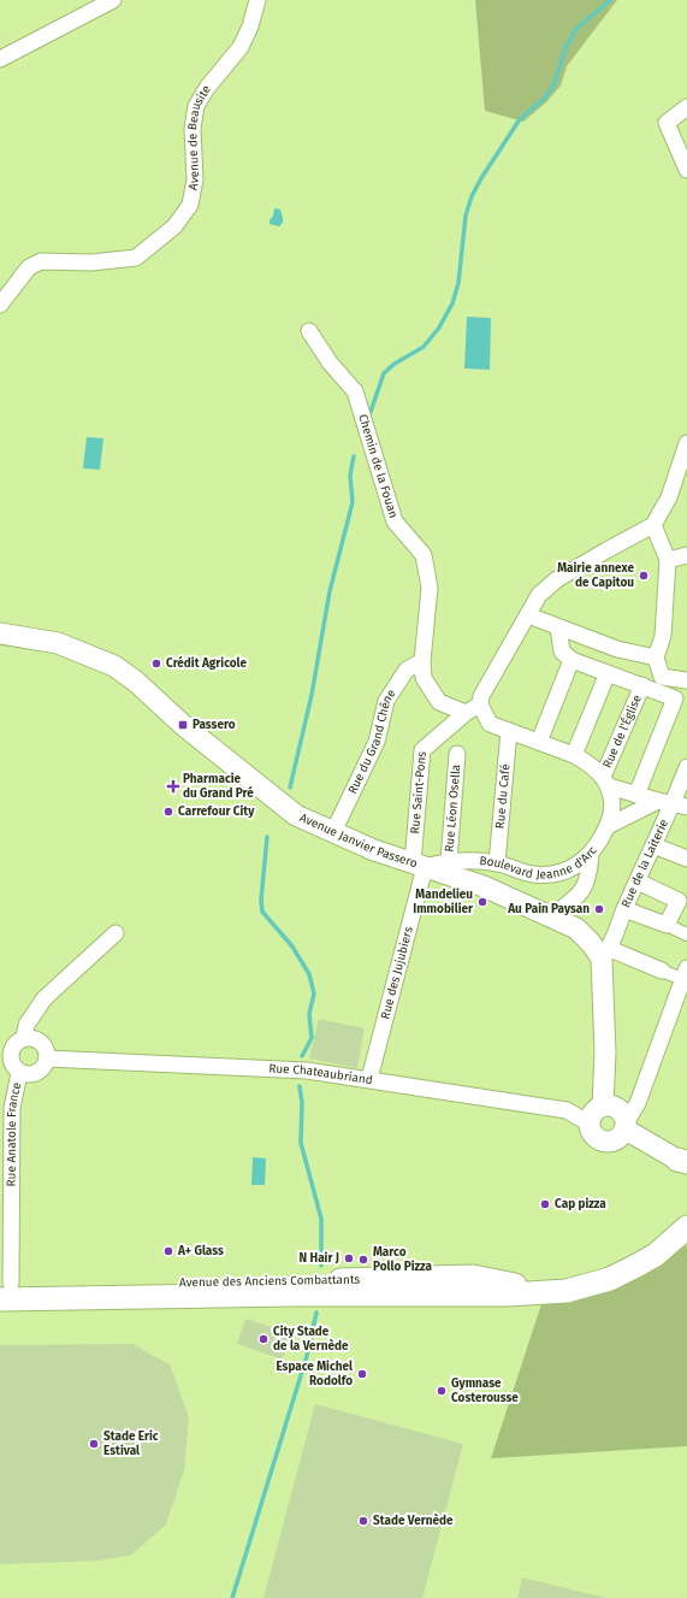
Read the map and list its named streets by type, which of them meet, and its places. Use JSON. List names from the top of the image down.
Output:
{
  "streets": {
    "main road": ["Avenue des Anciens Combattants"],
    "street": [
      "Avenue de Beausite",
      "Chemin de la Fouan",
      "Rue de l'Église",
      "Rue du Grand Chêne",
      "Rue Saint-Pons",
      "Rue du Café",
      "Rue Léon Osella",
      "Avenue Janvier Passero",
      "Boulevard Jeanne d'Arc",
      "Rue de la Laiterie",
      "Rue des Jujubiers",
      "Rue Chateaubriand",
      "Rue Anatole France"
    ]
  },
  "crossings": [
    ["Chemin de la Fouan", "Rue du Grand Chêne"],
    ["Chemin de la Fouan", "Rue Saint-Pons"],
    ["Rue de l'Église", "Boulevard Jeanne d'Arc"],
    ["Rue du Grand Chêne", "Avenue Janvier Passero"],
    ["Rue Saint-Pons", "Avenue Janvier Passero"],
    ["Rue Saint-Pons", "Boulevard Jeanne d'Arc"],
    ["Rue Saint-Pons", "Rue des Jujubiers"],
    ["Rue du Café", "Boulevard Jeanne d'Arc"],
    ["Rue Léon Osella", "Boulevard Jeanne d'Arc"],
    ["Avenue Janvier Passero", "Boulevard Jeanne d'Arc"],
    ["Avenue Janvier Passero", "Rue de la Laiterie"],
    ["Avenue Janvier Passero", "Rue des Jujubiers"],
    ["Boulevard Jeanne d'Arc", "Rue des Jujubiers"],
    ["Rue des Jujubiers", "Rue Chateaubriand"],
    ["Rue Chateaubriand", "Rue Anatole France"],
    ["Rue Anatole France", "Avenue des Anciens Combattants"]
  ],
  "places": {
    "other": [
      "Mairie annexe de Capitou",
      "Crédit Agricole",
      "Carrefour City",
      "Mandelieu Immobilier",
      "Au Pain Paysan",
      "Cap pizza",
      "A+ Glass",
      "N Hair J",
      "Marco Pollo Pizza",
      "City Stade de la Vernède",
      "Espace Michel Rodolfo",
      "Gymnase Costerousse",
      "Stade Eric Estival",
      "Stade Vernède"
    ],
    "transit": ["Passero"],
    "health": ["Pharmacie du Grand Pré"]
  }
}
